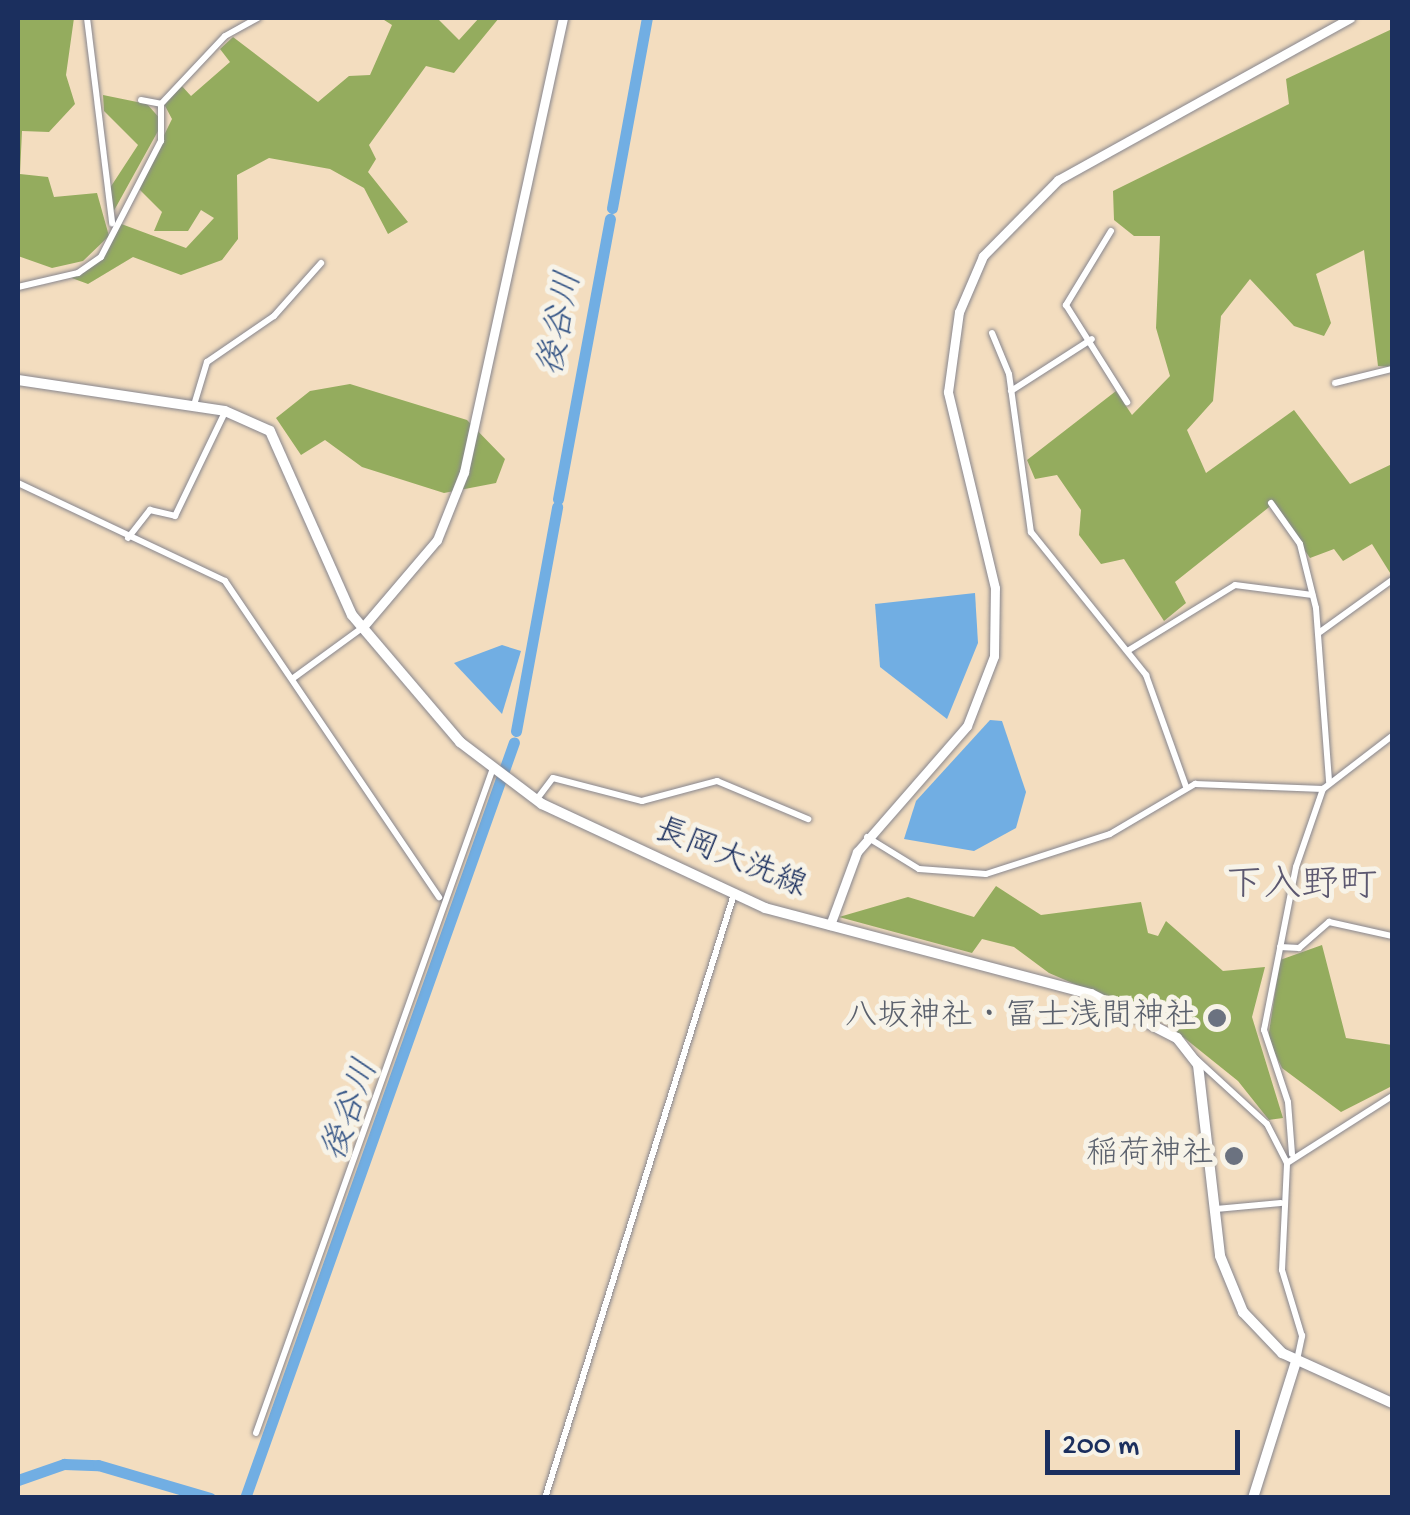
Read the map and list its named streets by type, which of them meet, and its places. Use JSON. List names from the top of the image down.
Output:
{
  "streets": {
    "main road": ["長岡大洗線"]
  },
  "districts": ["下入野町"],
  "water": ["後谷川"],
  "places": ["八坂神社・冨士浅間神社", "稲荷神社"],
  "scale_bar": "200 m"
}
